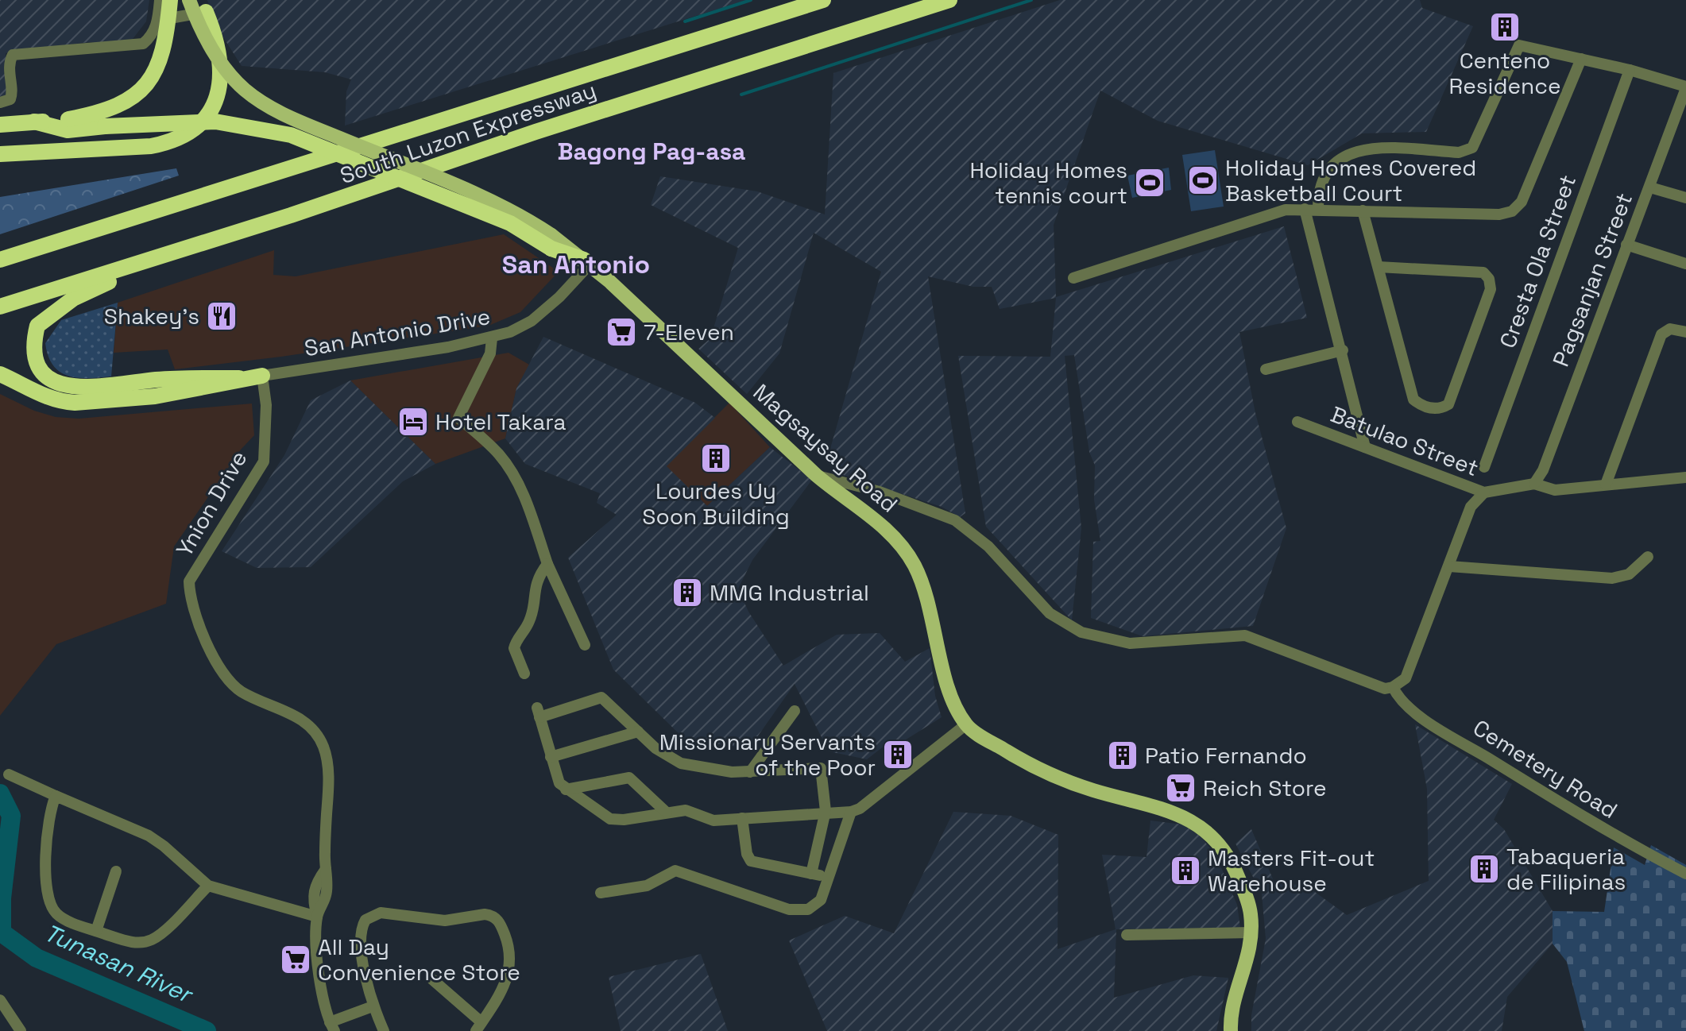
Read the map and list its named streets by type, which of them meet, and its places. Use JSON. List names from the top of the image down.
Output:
{
  "streets": {
    "highway": ["South Luzon Expressway"],
    "main road": ["Magsaysay Road"],
    "street": [
      "Cresta Ola Street",
      "Pagsanjan Street",
      "San Antonio Drive",
      "Batulao Street",
      "Ynion Drive",
      "Cemetery Road"
    ]
  },
  "crossings": [
    ["Pagsanjan Street", "Batulao Street"],
    ["San Antonio Drive", "Magsaysay Road"],
    ["San Antonio Drive", "Ynion Drive"]
  ],
  "districts": ["Bagong Pag-asa", "San Antonio"],
  "water": ["Tunasan River"],
  "places": {
    "building": [
      "Centeno Residence",
      "Lourdes Uy Soon Building",
      "MMG Industrial",
      "Missionary Servants of the Poor",
      "Patio Fernando",
      "Tabaqueria de Filipinas",
      "Masters Fit-out Warehouse"
    ],
    "sports": ["Holiday Homes Covered Basketball Court", "Holiday Homes tennis court"],
    "restaurant": ["Shakey's"],
    "supermarket": ["7-Eleven", "Reich Store", "All Day Convenience Store"],
    "hotel": ["Hotel Takara"]
  }
}
